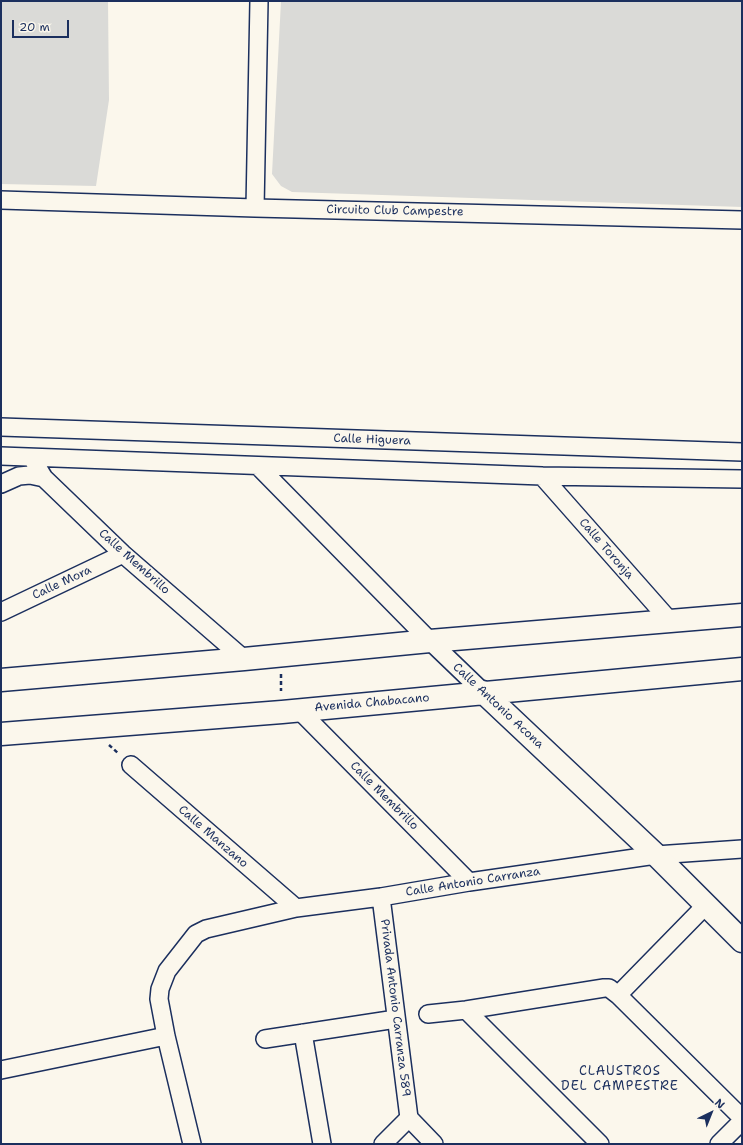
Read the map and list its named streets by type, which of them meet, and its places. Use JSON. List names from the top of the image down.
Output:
{
  "streets": {
    "main road": ["Avenida Chabacano", "Calle Antonio Acona"],
    "street": [
      "Circuito Club Campestre",
      "Calle Higuera",
      "Calle Toronja",
      "Calle Membrillo",
      "Calle Mora",
      "Calle Manzano",
      "Calle Antonio Carranza",
      "Privada Antonio Carranza 589"
    ]
  },
  "crossings": [
    ["Calle Membrillo", "Calle Mora"],
    ["Calle Membrillo", "Avenida Chabacano"],
    ["Calle Membrillo", "Calle Antonio Carranza"],
    ["Avenida Chabacano", "Calle Antonio Acona"],
    ["Calle Antonio Acona", "Calle Antonio Carranza"],
    ["Calle Manzano", "Calle Antonio Carranza"],
    ["Calle Antonio Carranza", "Privada Antonio Carranza 589"]
  ],
  "districts": ["CLAUSTROS DEL CAMPESTRE"],
  "scale_bar": "20 m",
  "north": "top right"
}
